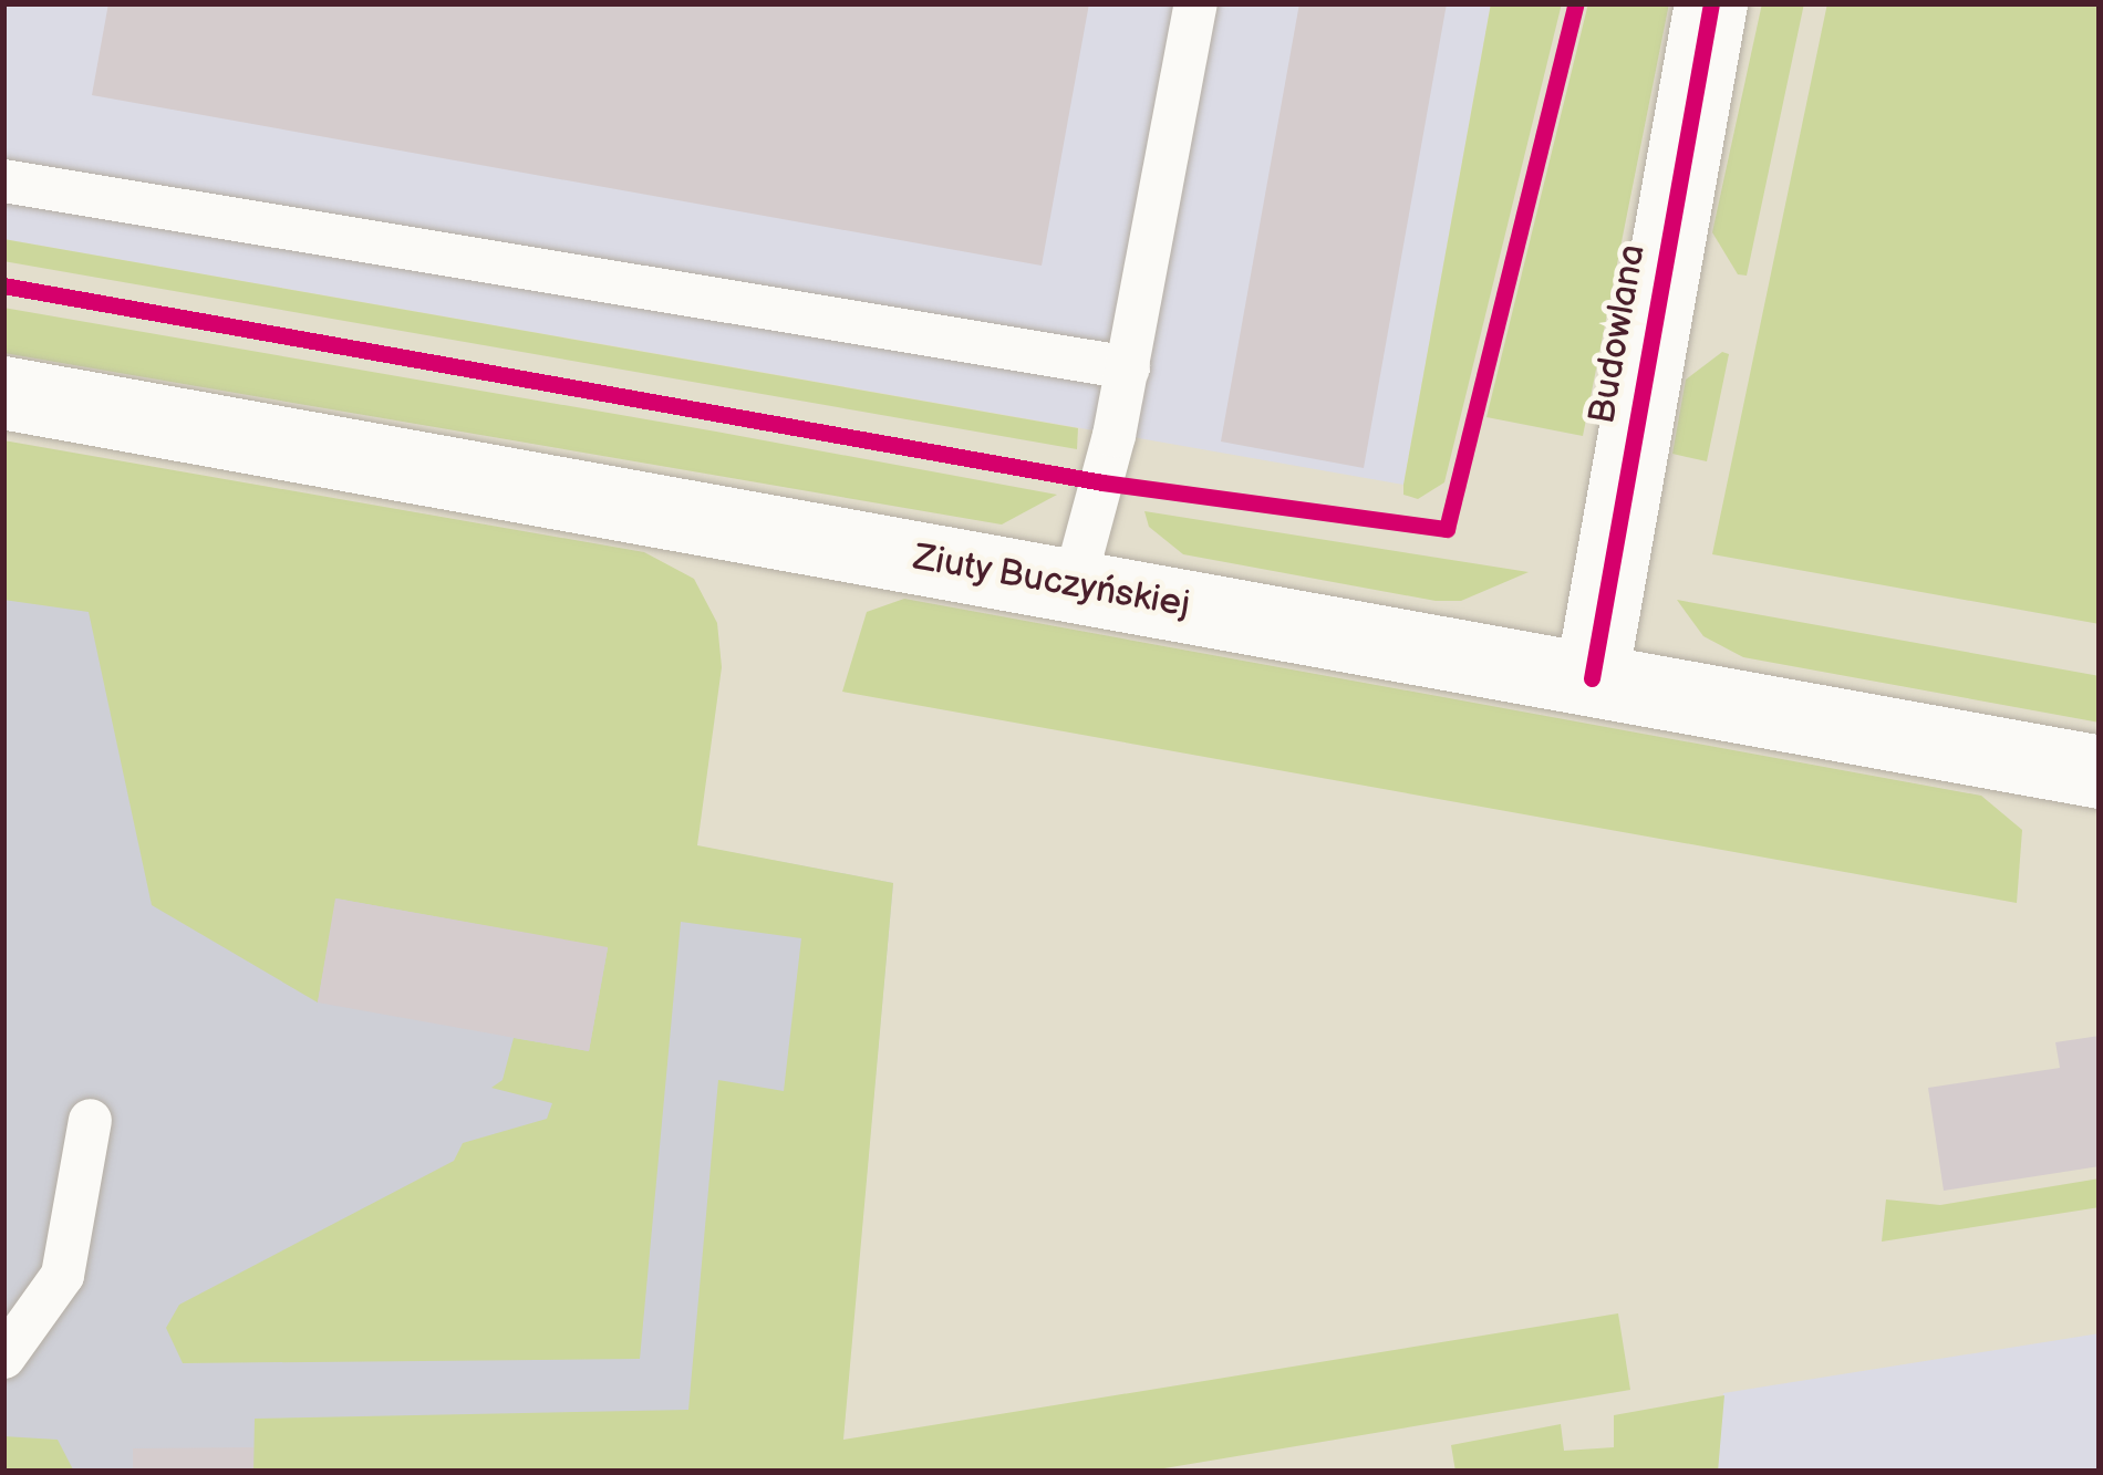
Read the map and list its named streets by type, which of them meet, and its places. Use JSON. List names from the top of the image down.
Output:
{
  "streets": {
    "main road": ["Budowlana", "Ziuty Buczyńskiej"]
  },
  "crossings": [
    ["Budowlana", "Ziuty Buczyńskiej"]
  ]
}
